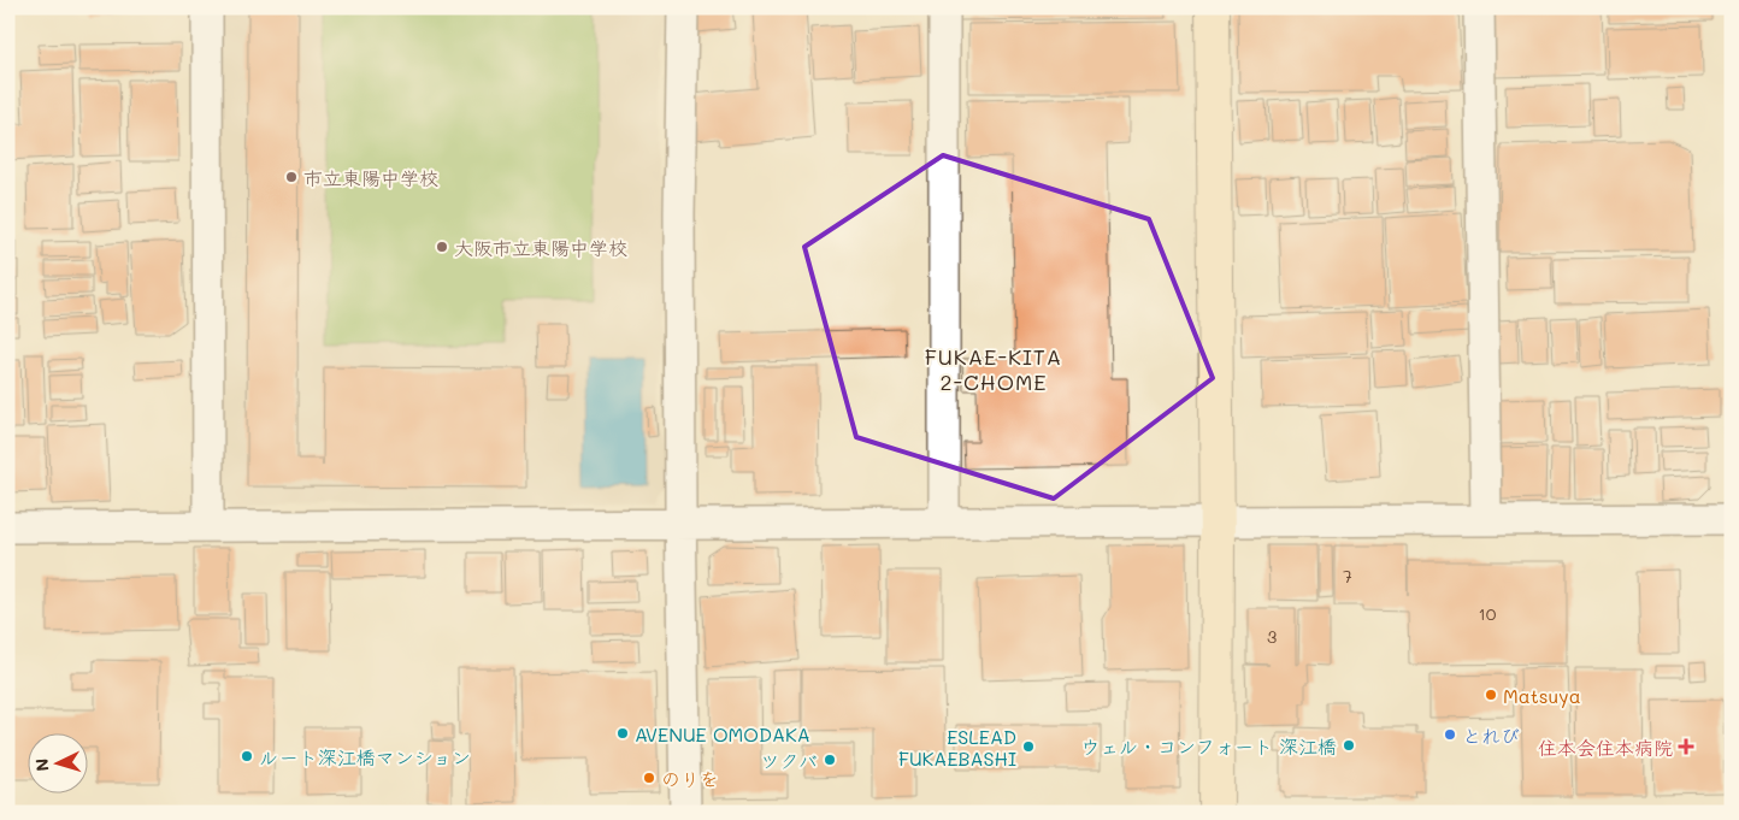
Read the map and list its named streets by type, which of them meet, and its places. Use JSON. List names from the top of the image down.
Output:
{
  "districts": ["FUKAE-KITA 2-CHOME"],
  "places": {
    "other": [
      "市立東陽中学校",
      "大阪市立東陽中学校",
      "Matsuya",
      "AVENUE OMODAKA",
      "とれび",
      "ウェル・コンフォート 深江橋",
      "ESLEAD FUKAEBASHI",
      "ルート深江橋マンション",
      "ツクバ",
      "のりを"
    ],
    "health": ["住本会住本病院"]
  },
  "house_numbers": ["7", "10", "3"],
  "north": "left"
}
